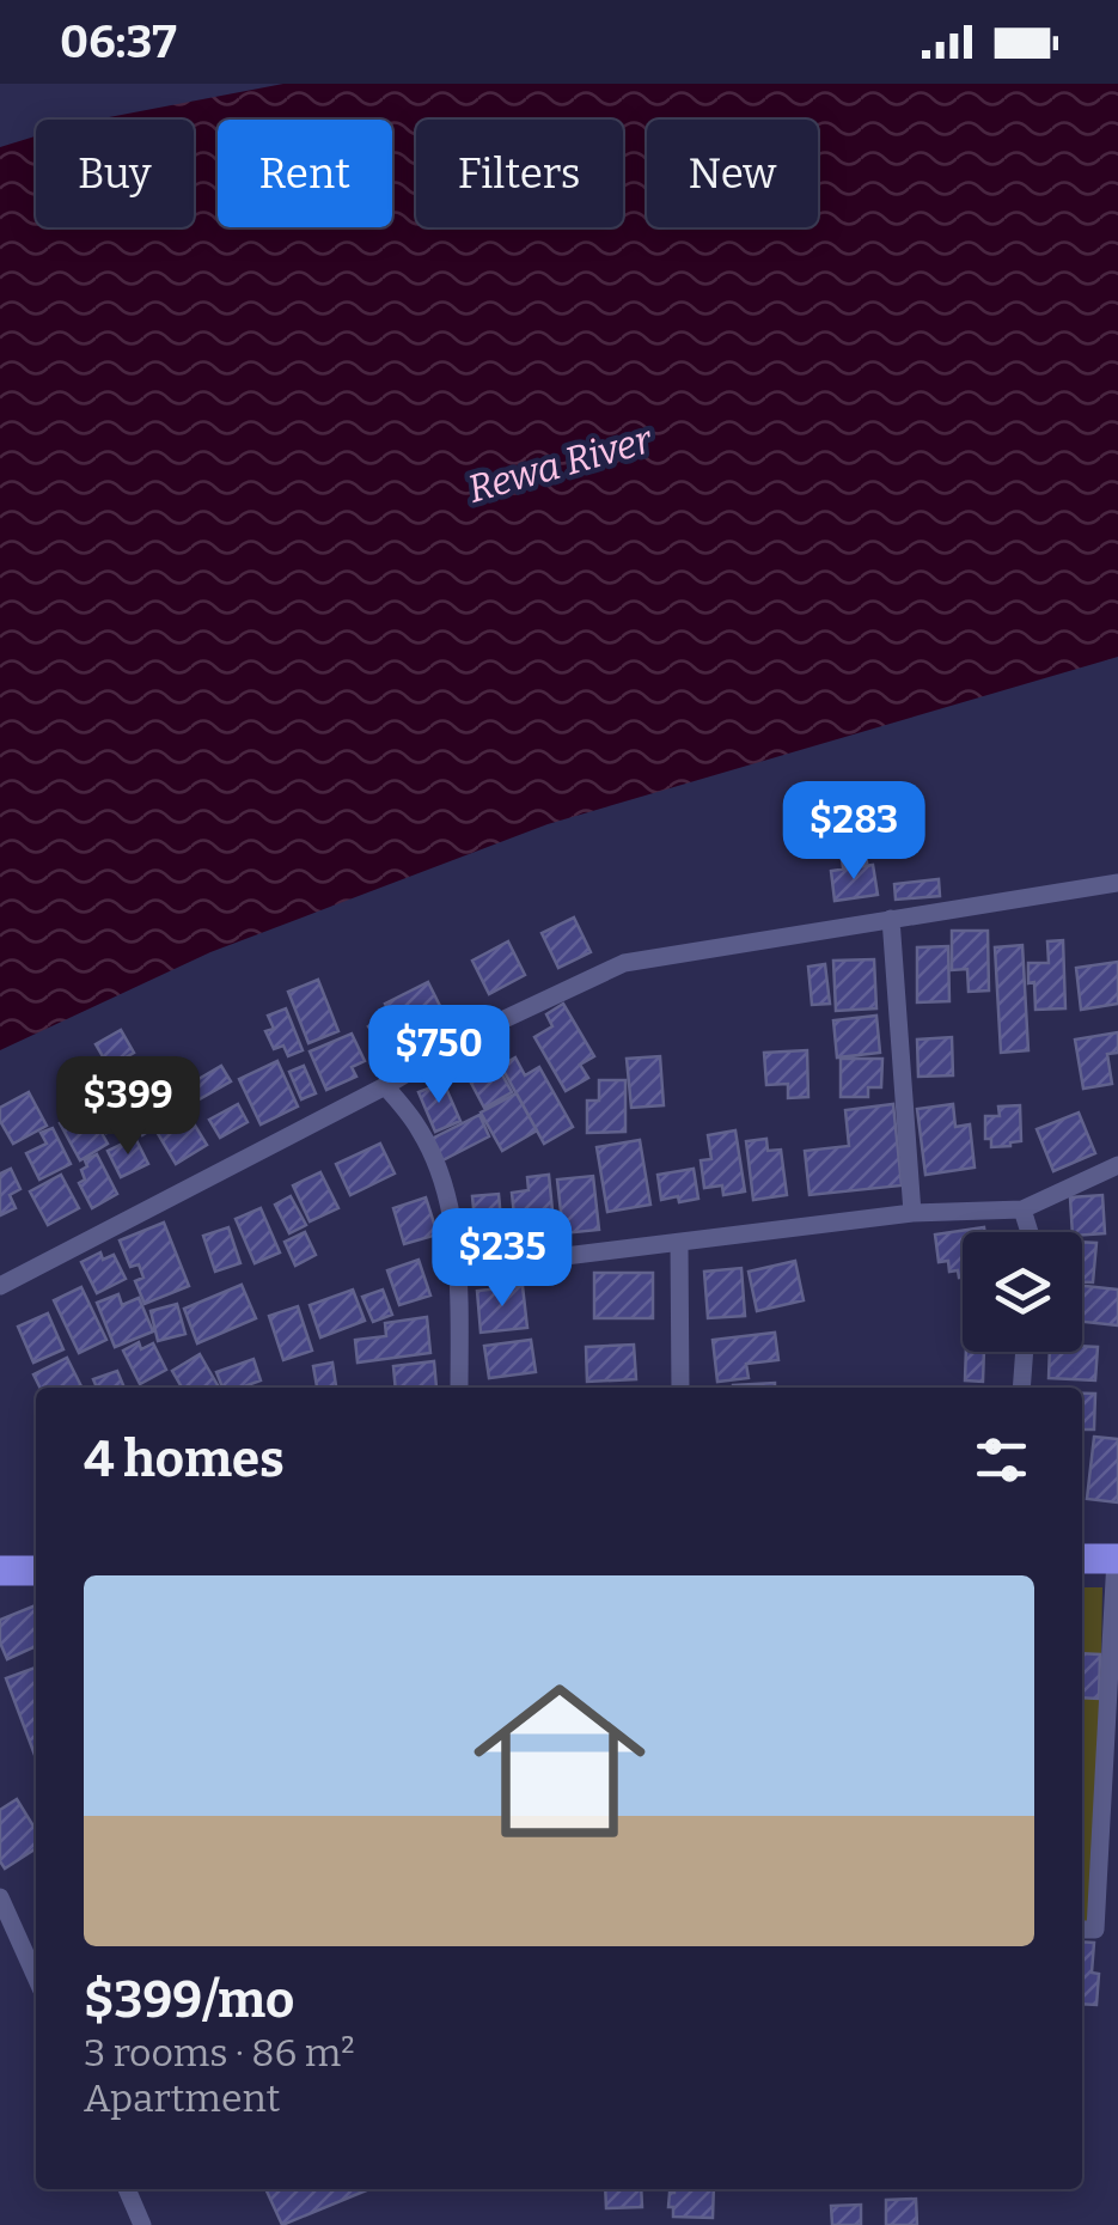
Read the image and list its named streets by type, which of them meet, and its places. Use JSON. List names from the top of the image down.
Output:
{
  "water": ["Rewa River"],
  "page": {
    "status": "06:37",
    "chip": [
      "Buy",
      "Rent",
      "Filters",
      "New"
    ],
    "price": [
      "$283",
      "$750",
      "$399",
      "$235"
    ],
    "heading": "4 homes",
    "list": [
      {
        "name": "$399/mo",
        "note": "3 rooms · 86 m² · Apartment"
      }
    ]
  }
}
